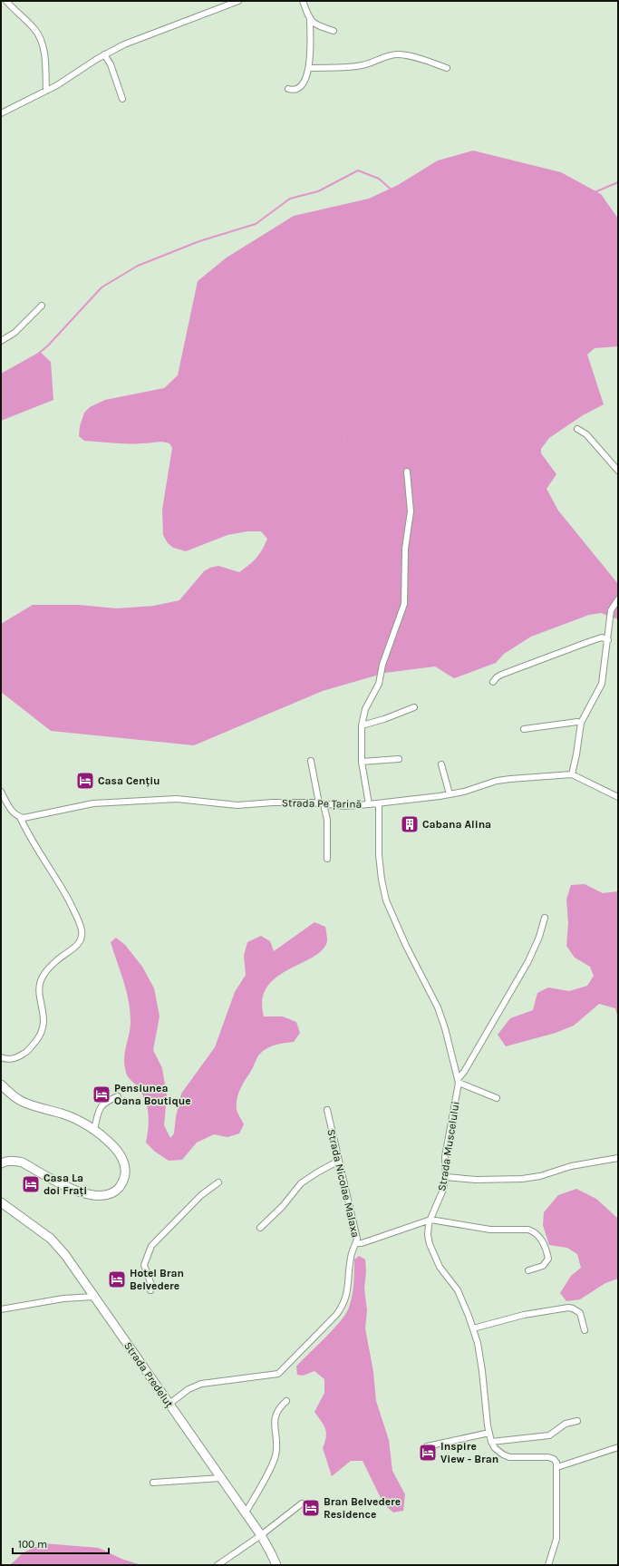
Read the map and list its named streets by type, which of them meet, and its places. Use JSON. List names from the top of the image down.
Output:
{
  "streets": {
    "main road": ["Strada Predeluț"],
    "street": ["Strada Pe Țarină", "Strada Muscelului", "Strada Nicolae Malaxa"]
  },
  "crossings": [
    ["Strada Pe Țarină", "Strada Muscelului"],
    ["Strada Nicolae Malaxa", "Strada Predeluț"]
  ],
  "places": {
    "hotel": [
      "Casa Cențiu",
      "Pensiunea Oana Boutique",
      "Casa La doi Frați",
      "Hotel Bran Belvedere",
      "Inspire View - Bran",
      "Bran Belvedere Residence"
    ],
    "building": ["Cabana Alina"]
  },
  "scale_bar": "100 m"
}
